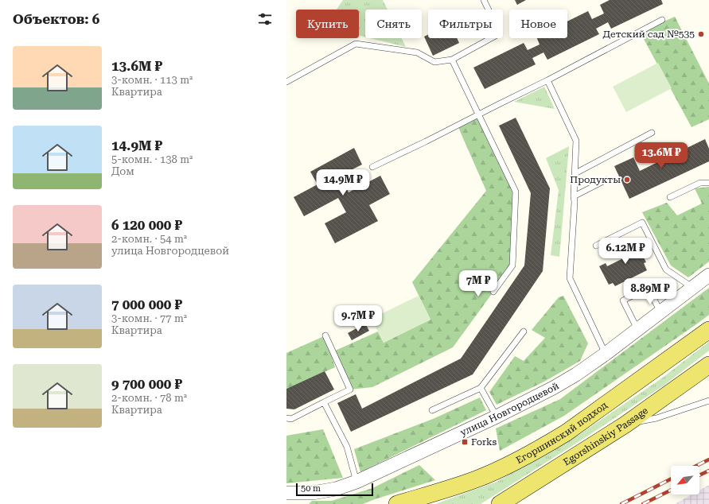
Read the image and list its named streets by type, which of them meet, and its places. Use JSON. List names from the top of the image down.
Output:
{
  "streets": {
    "main road": ["Егоршинский подход", "Egorshinskiy Passage"],
    "street": ["улица Новгородцевой"]
  },
  "places": {
    "other": ["Детский сад №535", "Продукты"],
    "transit": ["Forks"]
  },
  "scale_bar": "50 m",
  "north": "bottom left",
  "page": {
    "heading": "Объектов: 6",
    "chip": [
      "Купить",
      "Снять",
      "Фильтры",
      "Новое"
    ],
    "list": [
      {
        "name": "13.6M ₽",
        "note": "3-комн. · 113 m² · Квартира"
      },
      {
        "name": "14.9M ₽",
        "note": "5-комн. · 138 m² · Дом"
      },
      {
        "name": "6 120 000 ₽",
        "note": "2-комн. · 54 m² · улица Новгородцевой"
      },
      {
        "name": "7 000 000 ₽",
        "note": "3-комн. · 77 m² · Квартира"
      },
      {
        "name": "9 700 000 ₽",
        "note": "2-комн. · 78 m² · Квартира"
      }
    ],
    "price": [
      "13.6M ₽",
      "14.9M ₽",
      "6.12M ₽",
      "7M ₽",
      "8.89M ₽",
      "9.7M ₽"
    ],
    "scale": "50 m"
  }
}
